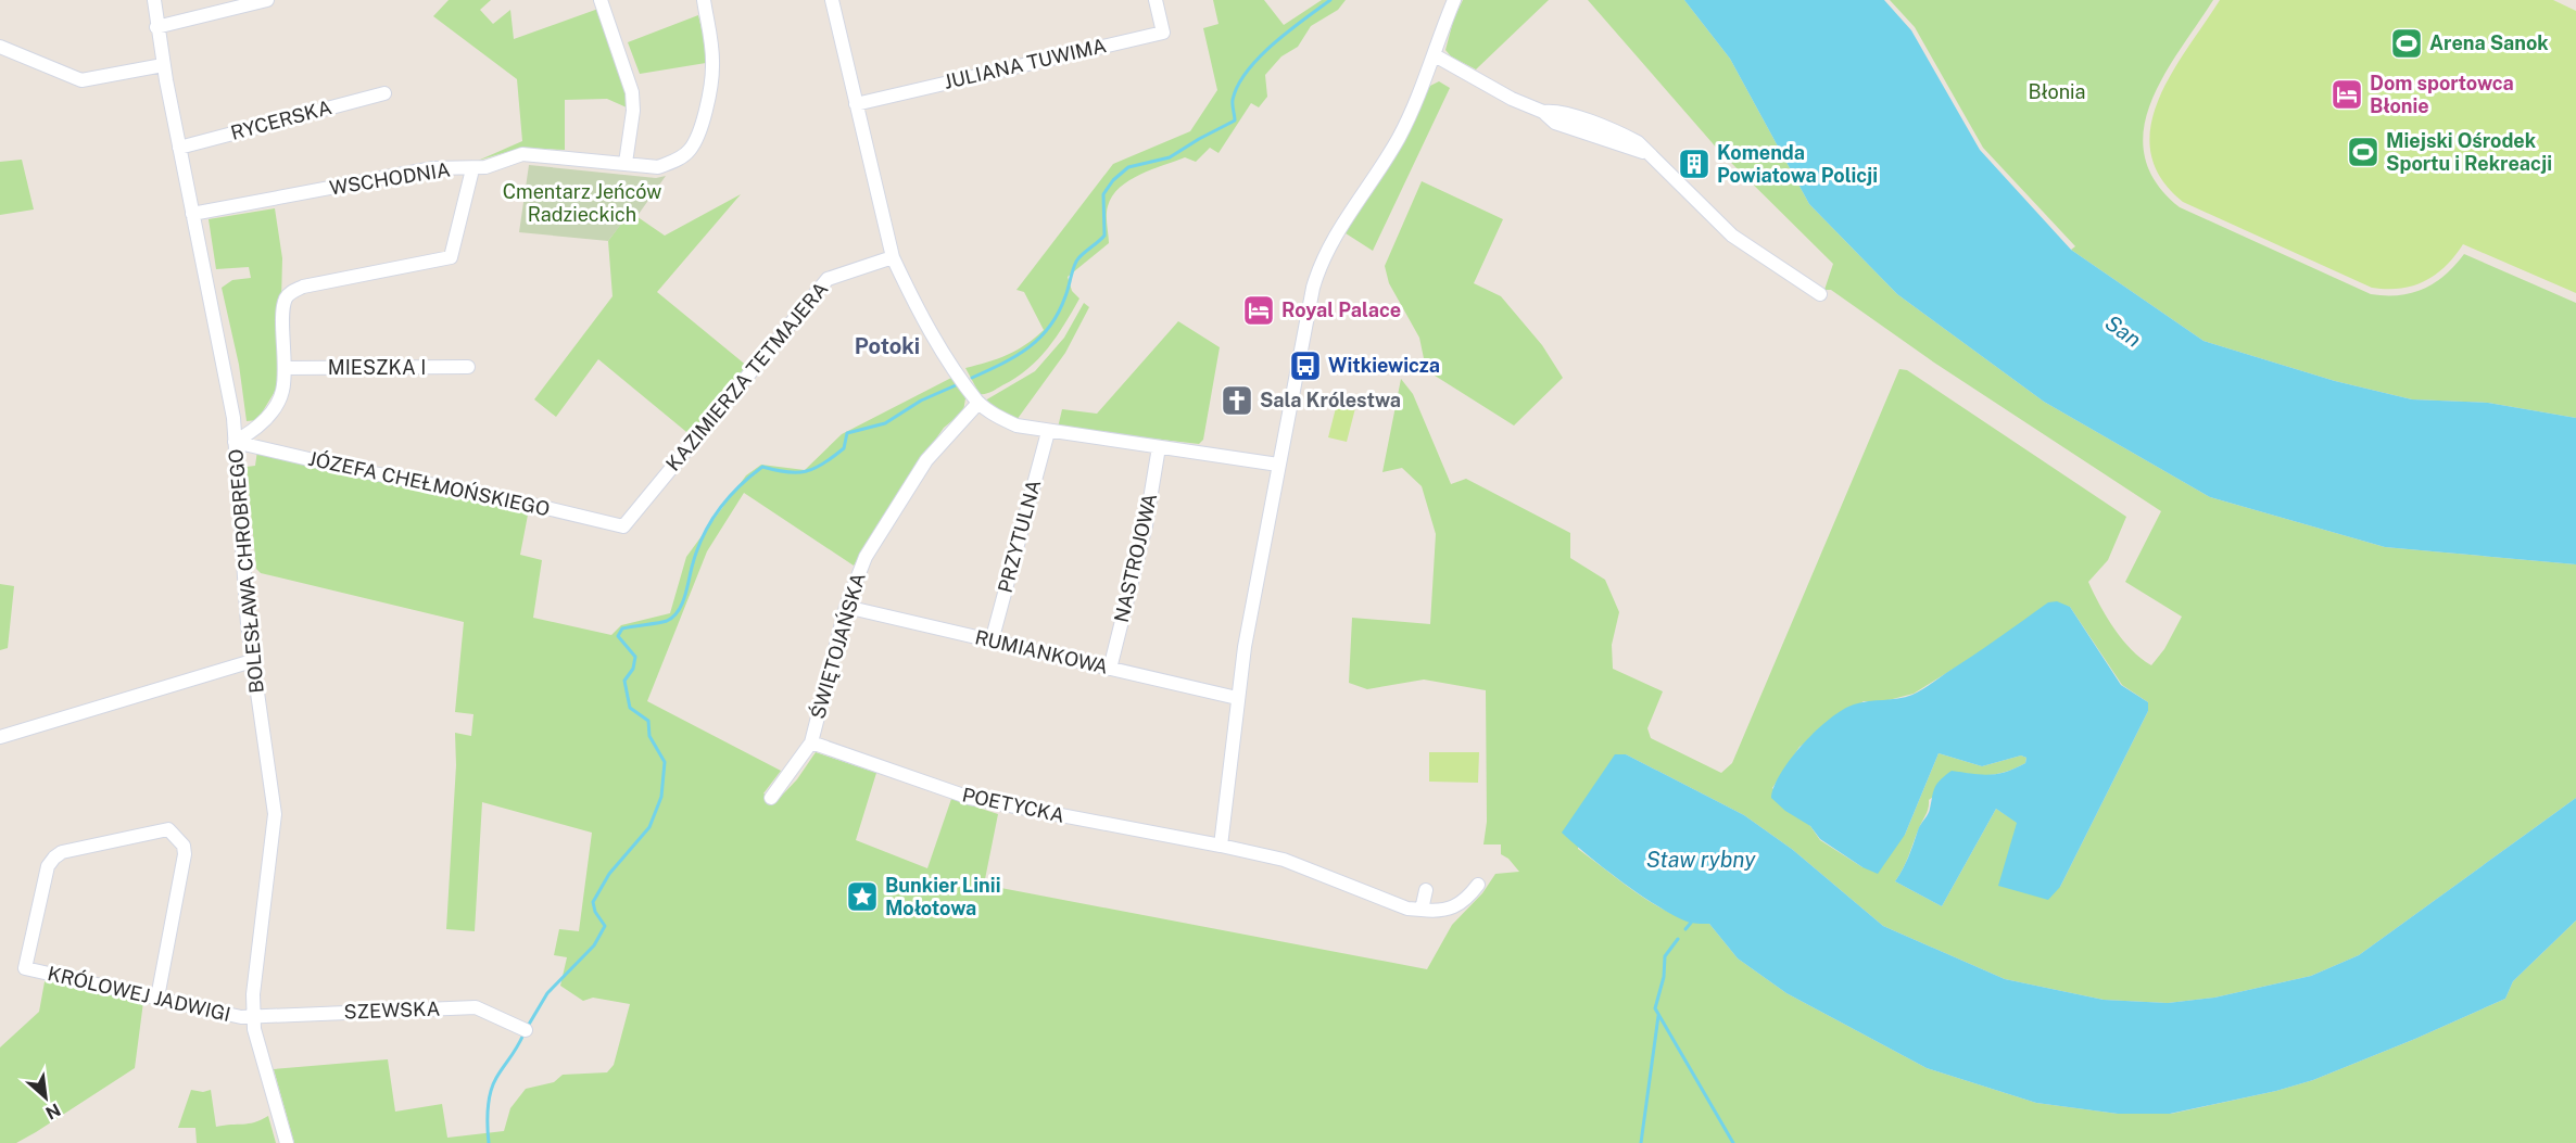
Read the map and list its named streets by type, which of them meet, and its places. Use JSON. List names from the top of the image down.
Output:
{
  "streets": {
    "street": [
      "JULIANA TUWIMA",
      "RYCERSKA",
      "WSCHODNIA",
      "MIESZKA I",
      "KAZIMIERZA TETMAJERA",
      "JÓZEFA CHEŁMOŃSKIEGO",
      "PRZYTULNA",
      "NASTROJOWA",
      "BOLESŁAWA CHROBREGO",
      "ŚWIĘTOJAŃSKA",
      "RUMIANKOWA",
      "POETYCKA",
      "KRÓLOWEJ JADWIGI",
      "SZEWSKA"
    ]
  },
  "crossings": [
    ["RYCERSKA", "BOLESŁAWA CHROBREGO"],
    ["WSCHODNIA", "BOLESŁAWA CHROBREGO"],
    ["KAZIMIERZA TETMAJERA", "JÓZEFA CHEŁMOŃSKIEGO"],
    ["JÓZEFA CHEŁMOŃSKIEGO", "BOLESŁAWA CHROBREGO"],
    ["PRZYTULNA", "RUMIANKOWA"],
    ["NASTROJOWA", "RUMIANKOWA"],
    ["BOLESŁAWA CHROBREGO", "KRÓLOWEJ JADWIGI"],
    ["BOLESŁAWA CHROBREGO", "SZEWSKA"],
    ["ŚWIĘTOJAŃSKA", "RUMIANKOWA"],
    ["ŚWIĘTOJAŃSKA", "POETYCKA"],
    ["KRÓLOWEJ JADWIGI", "SZEWSKA"]
  ],
  "districts": ["Potoki"],
  "water": ["San", "Staw rybny"],
  "parks": ["Błonia", "Cmentarz Jeńców Radzieckich"],
  "places": {
    "sports": ["Arena Sanok", "Miejski Ośrodek Sportu i Rekreacji"],
    "hotel": ["Dom sportowca Błonie", "Royal Palace"],
    "building": ["Komenda Powiatowa Policji"],
    "bus stop": ["Witkiewicza"],
    "church": ["Sala Królestwa"],
    "place": ["Bunkier Linii Mołotowa"]
  },
  "north": "bottom right"
}
